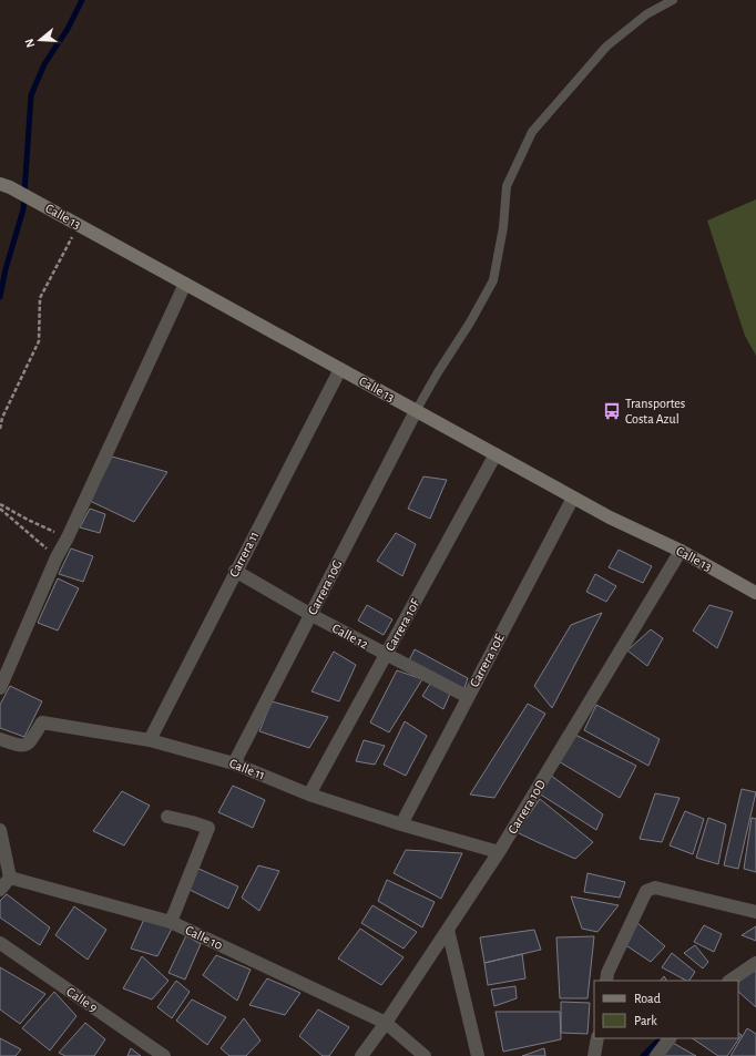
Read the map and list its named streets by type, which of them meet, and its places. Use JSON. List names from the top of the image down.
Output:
{
  "streets": {
    "street": [
      "Calle 13",
      "Carrera 11",
      "Carrera 10G",
      "Carrera 10F",
      "Calle 12",
      "Carrera 10E",
      "Calle 11",
      "Carrera 10D",
      "Calle 10",
      "Calle 9"
    ]
  },
  "crossings": [
    ["Calle 13", "Carrera 11"],
    ["Calle 13", "Carrera 10G"],
    ["Calle 13", "Carrera 10F"],
    ["Calle 13", "Carrera 10E"],
    ["Calle 13", "Carrera 10D"],
    ["Carrera 11", "Calle 12"],
    ["Carrera 11", "Calle 11"],
    ["Carrera 10G", "Calle 12"],
    ["Carrera 10G", "Calle 11"],
    ["Carrera 10F", "Calle 12"],
    ["Carrera 10F", "Calle 11"],
    ["Calle 12", "Carrera 10E"],
    ["Carrera 10E", "Calle 11"],
    ["Calle 11", "Carrera 10D"],
    ["Carrera 10D", "Calle 10"]
  ],
  "places": {
    "bus stop": ["Transportes Costa Azul"]
  },
  "legend": ["Road", "Park"],
  "north": "left"
}
